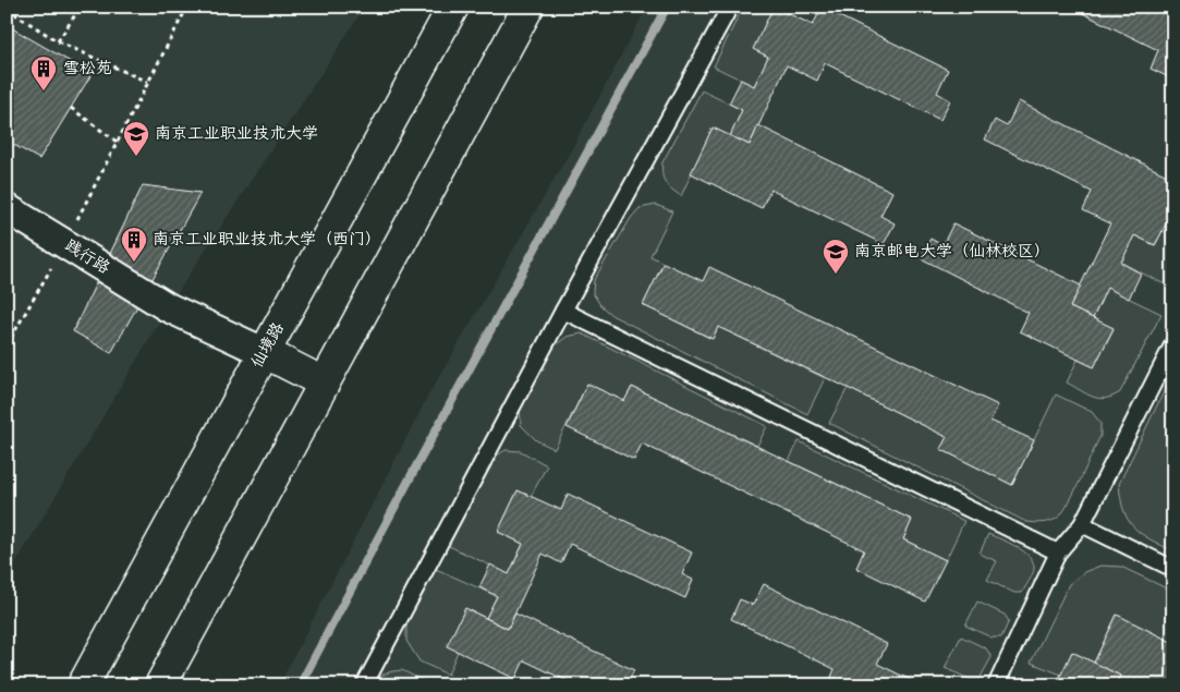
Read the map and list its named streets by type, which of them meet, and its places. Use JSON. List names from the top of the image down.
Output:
{
  "streets": {
    "main road": ["仙境路"],
    "street": ["践行路"]
  },
  "crossings": [
    ["践行路", "仙境路"]
  ],
  "places": {
    "building": ["雪松苑", "南京工业职业技术大学（西门）"],
    "school or university": ["南京工业职业技术大学", "南京邮电大学（仙林校区）"]
  }
}
